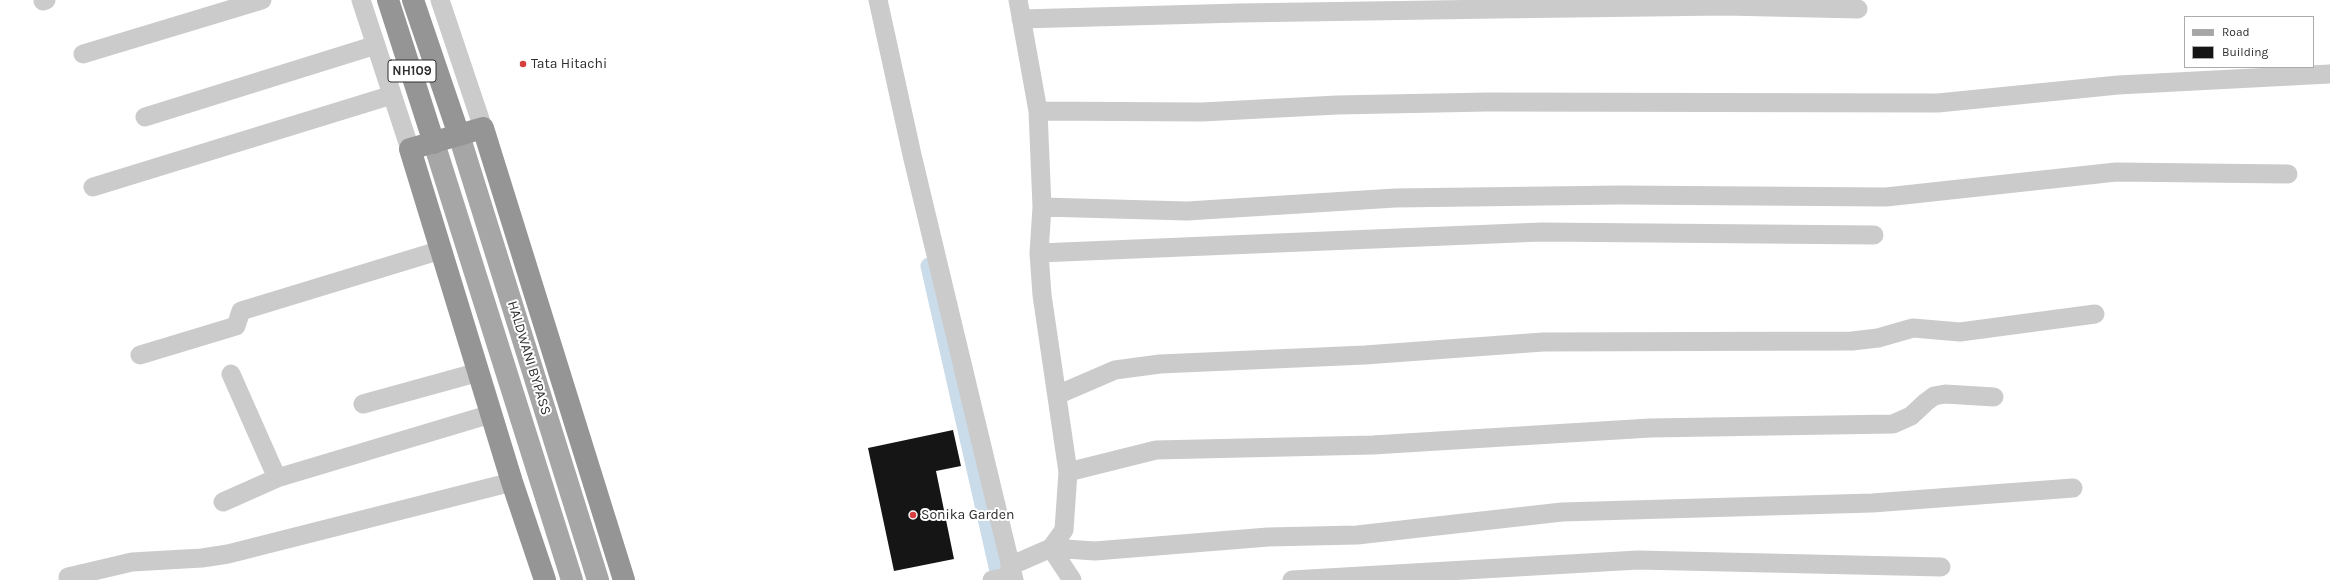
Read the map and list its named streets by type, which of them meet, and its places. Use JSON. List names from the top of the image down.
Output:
{
  "streets": {
    "highway": ["NH109"],
    "main road": ["HALDWANI BYPASS"]
  },
  "crossings": [
    ["NH109", "HALDWANI BYPASS"]
  ],
  "places": ["Tata Hitachi", "Sonika Garden"],
  "legend": ["Road", "Building"]
}
